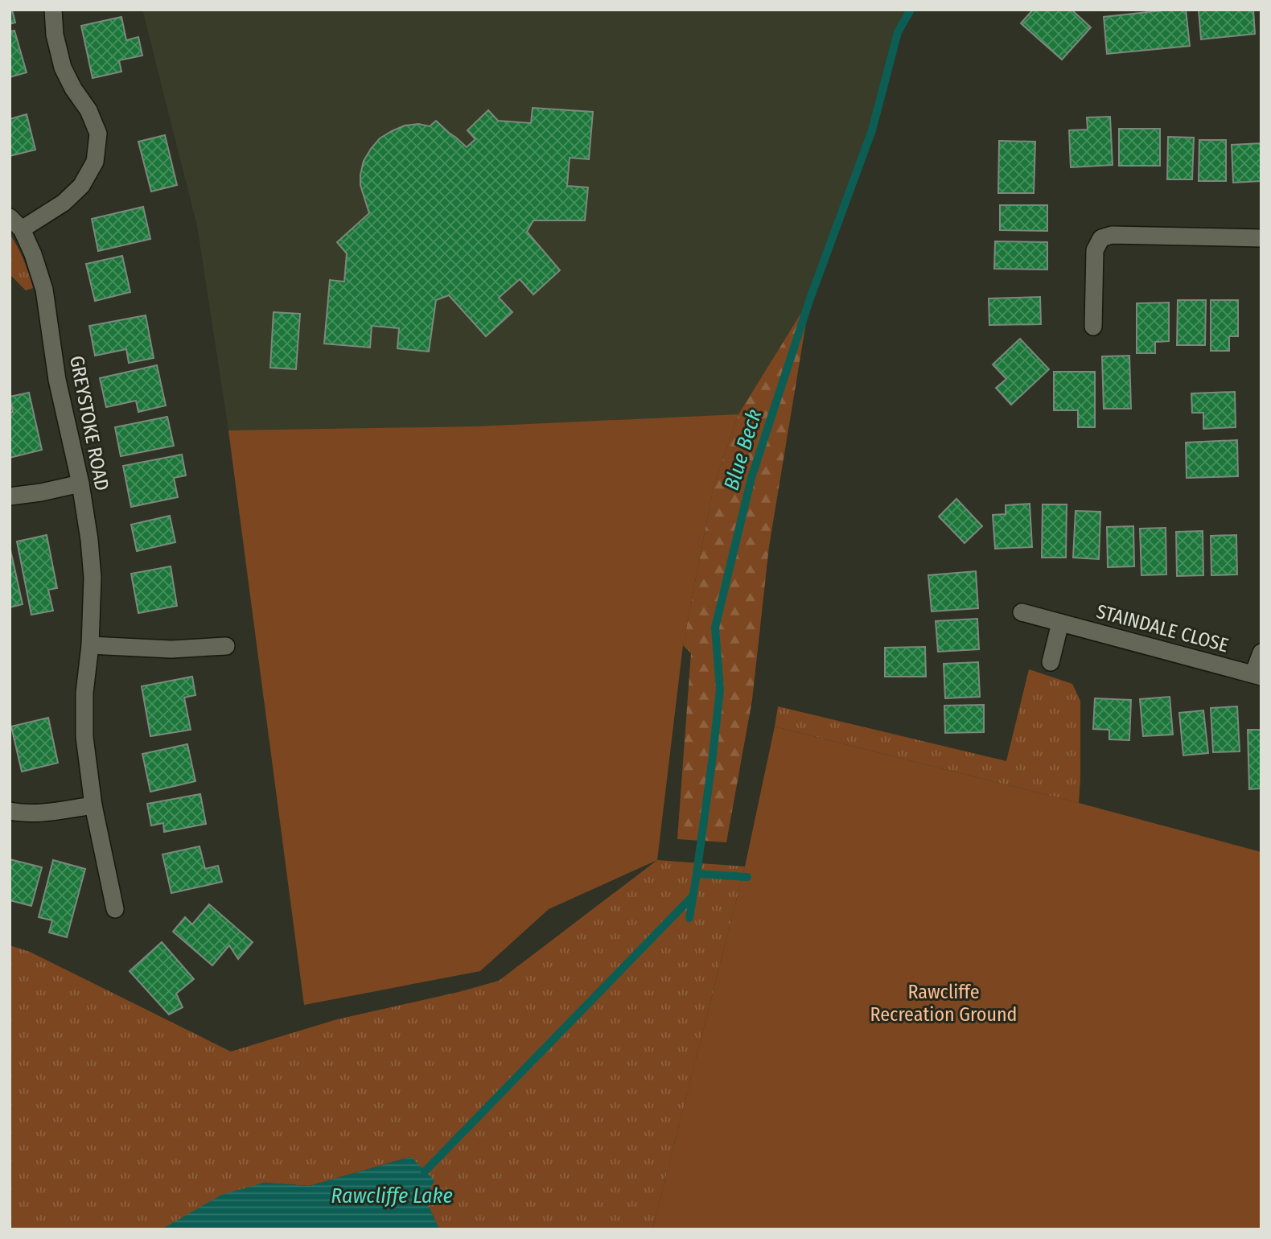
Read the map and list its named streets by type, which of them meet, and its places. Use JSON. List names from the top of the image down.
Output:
{
  "streets": {
    "street": ["GREYSTOKE ROAD", "STAINDALE CLOSE"]
  },
  "water": ["Blue Beck", "Rawcliffe Lake"],
  "parks": ["Rawcliffe Recreation Ground"]
}
